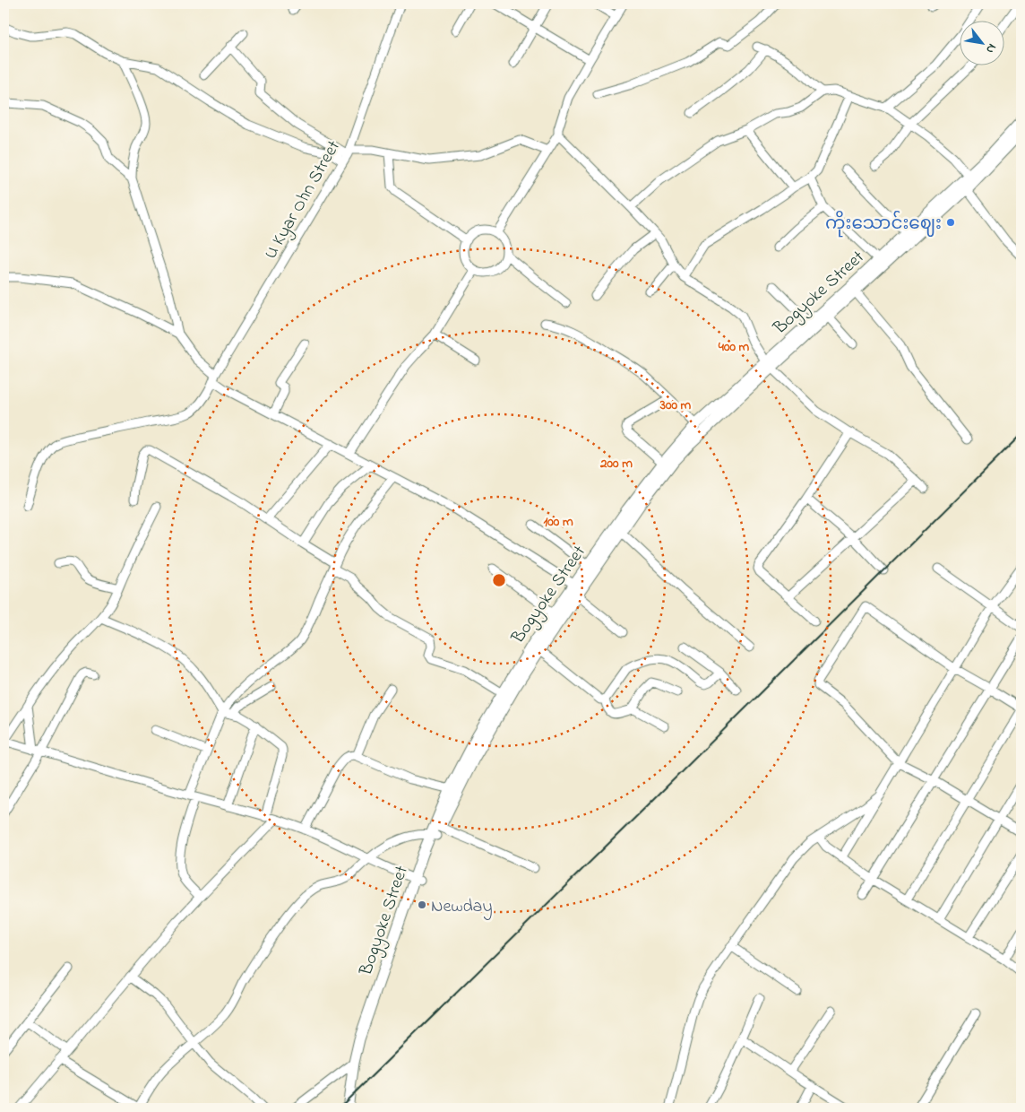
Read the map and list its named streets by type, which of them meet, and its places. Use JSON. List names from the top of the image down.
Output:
{
  "streets": {
    "main road": ["Bogyoke Street"],
    "street": ["U Kyar Ohn Street"]
  },
  "places": ["ကိုးသောင်းဈေး", "Newday"],
  "north": "bottom right",
  "rings": [
    "400 m",
    "300 m",
    "200 m",
    "100 m"
  ]
}
